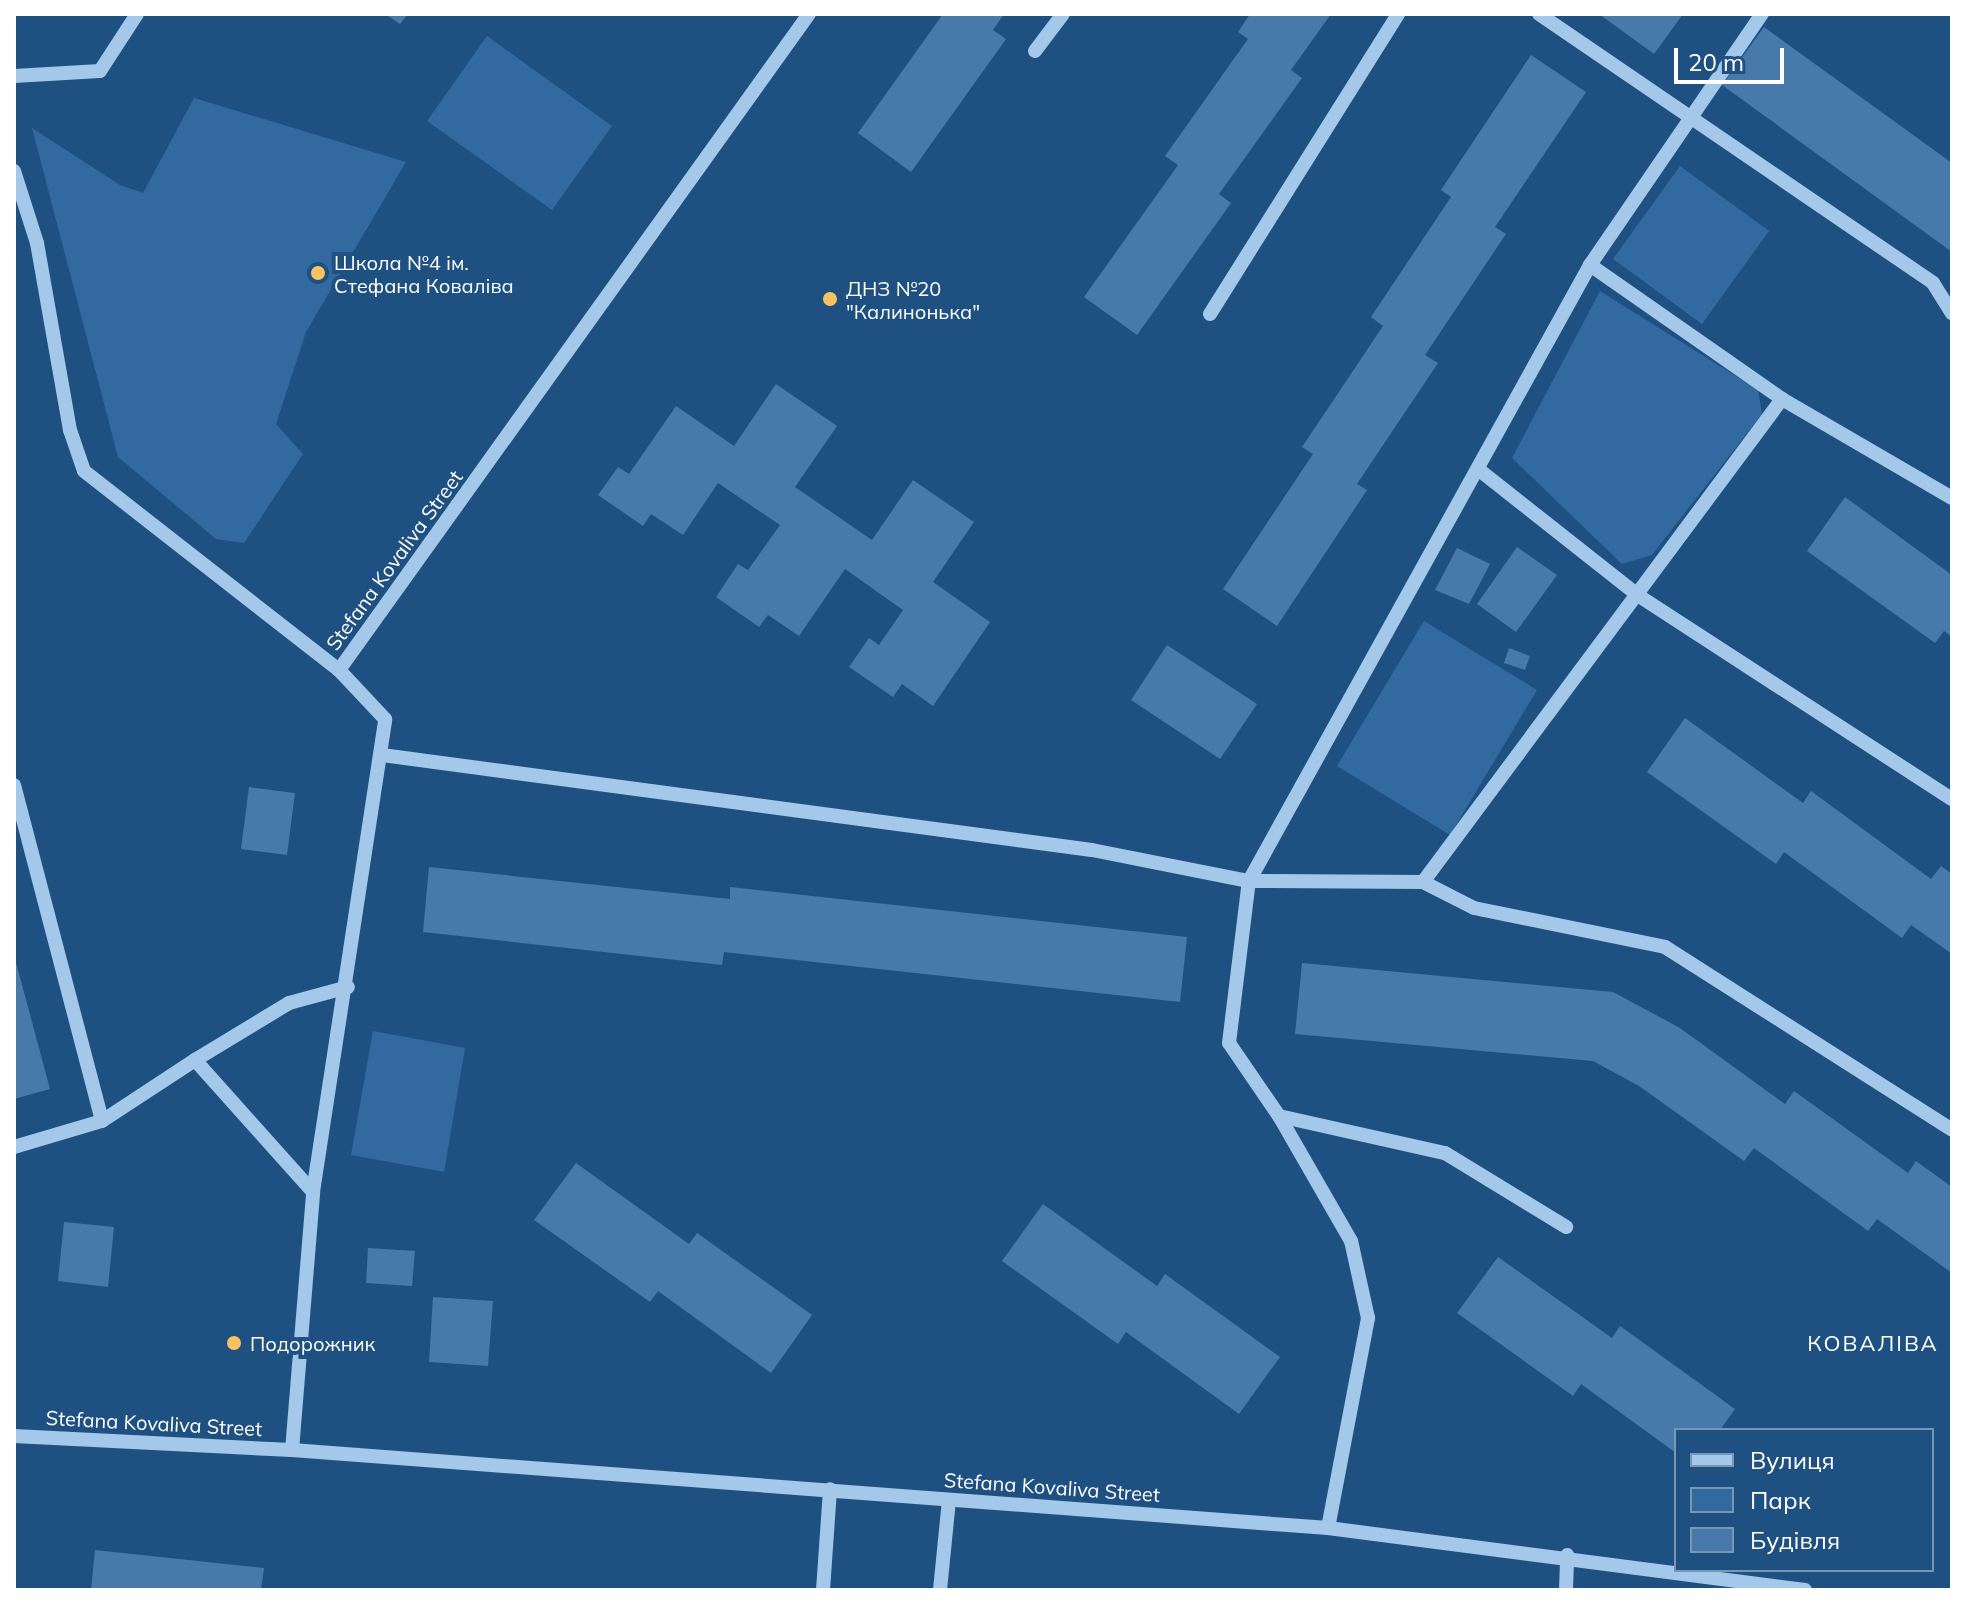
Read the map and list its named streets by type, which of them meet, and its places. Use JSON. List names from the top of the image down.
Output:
{
  "streets": {
    "street": ["Stefana Kovaliva Street"]
  },
  "districts": ["КОВАЛІВА"],
  "places": ["Школа №4 ім. Стефана Коваліва", "ДНЗ №20 \"Калинонька\"", "Подорожник"],
  "legend": ["Вулиця", "Парк", "Будівля"],
  "scale_bar": "20 m"
}
